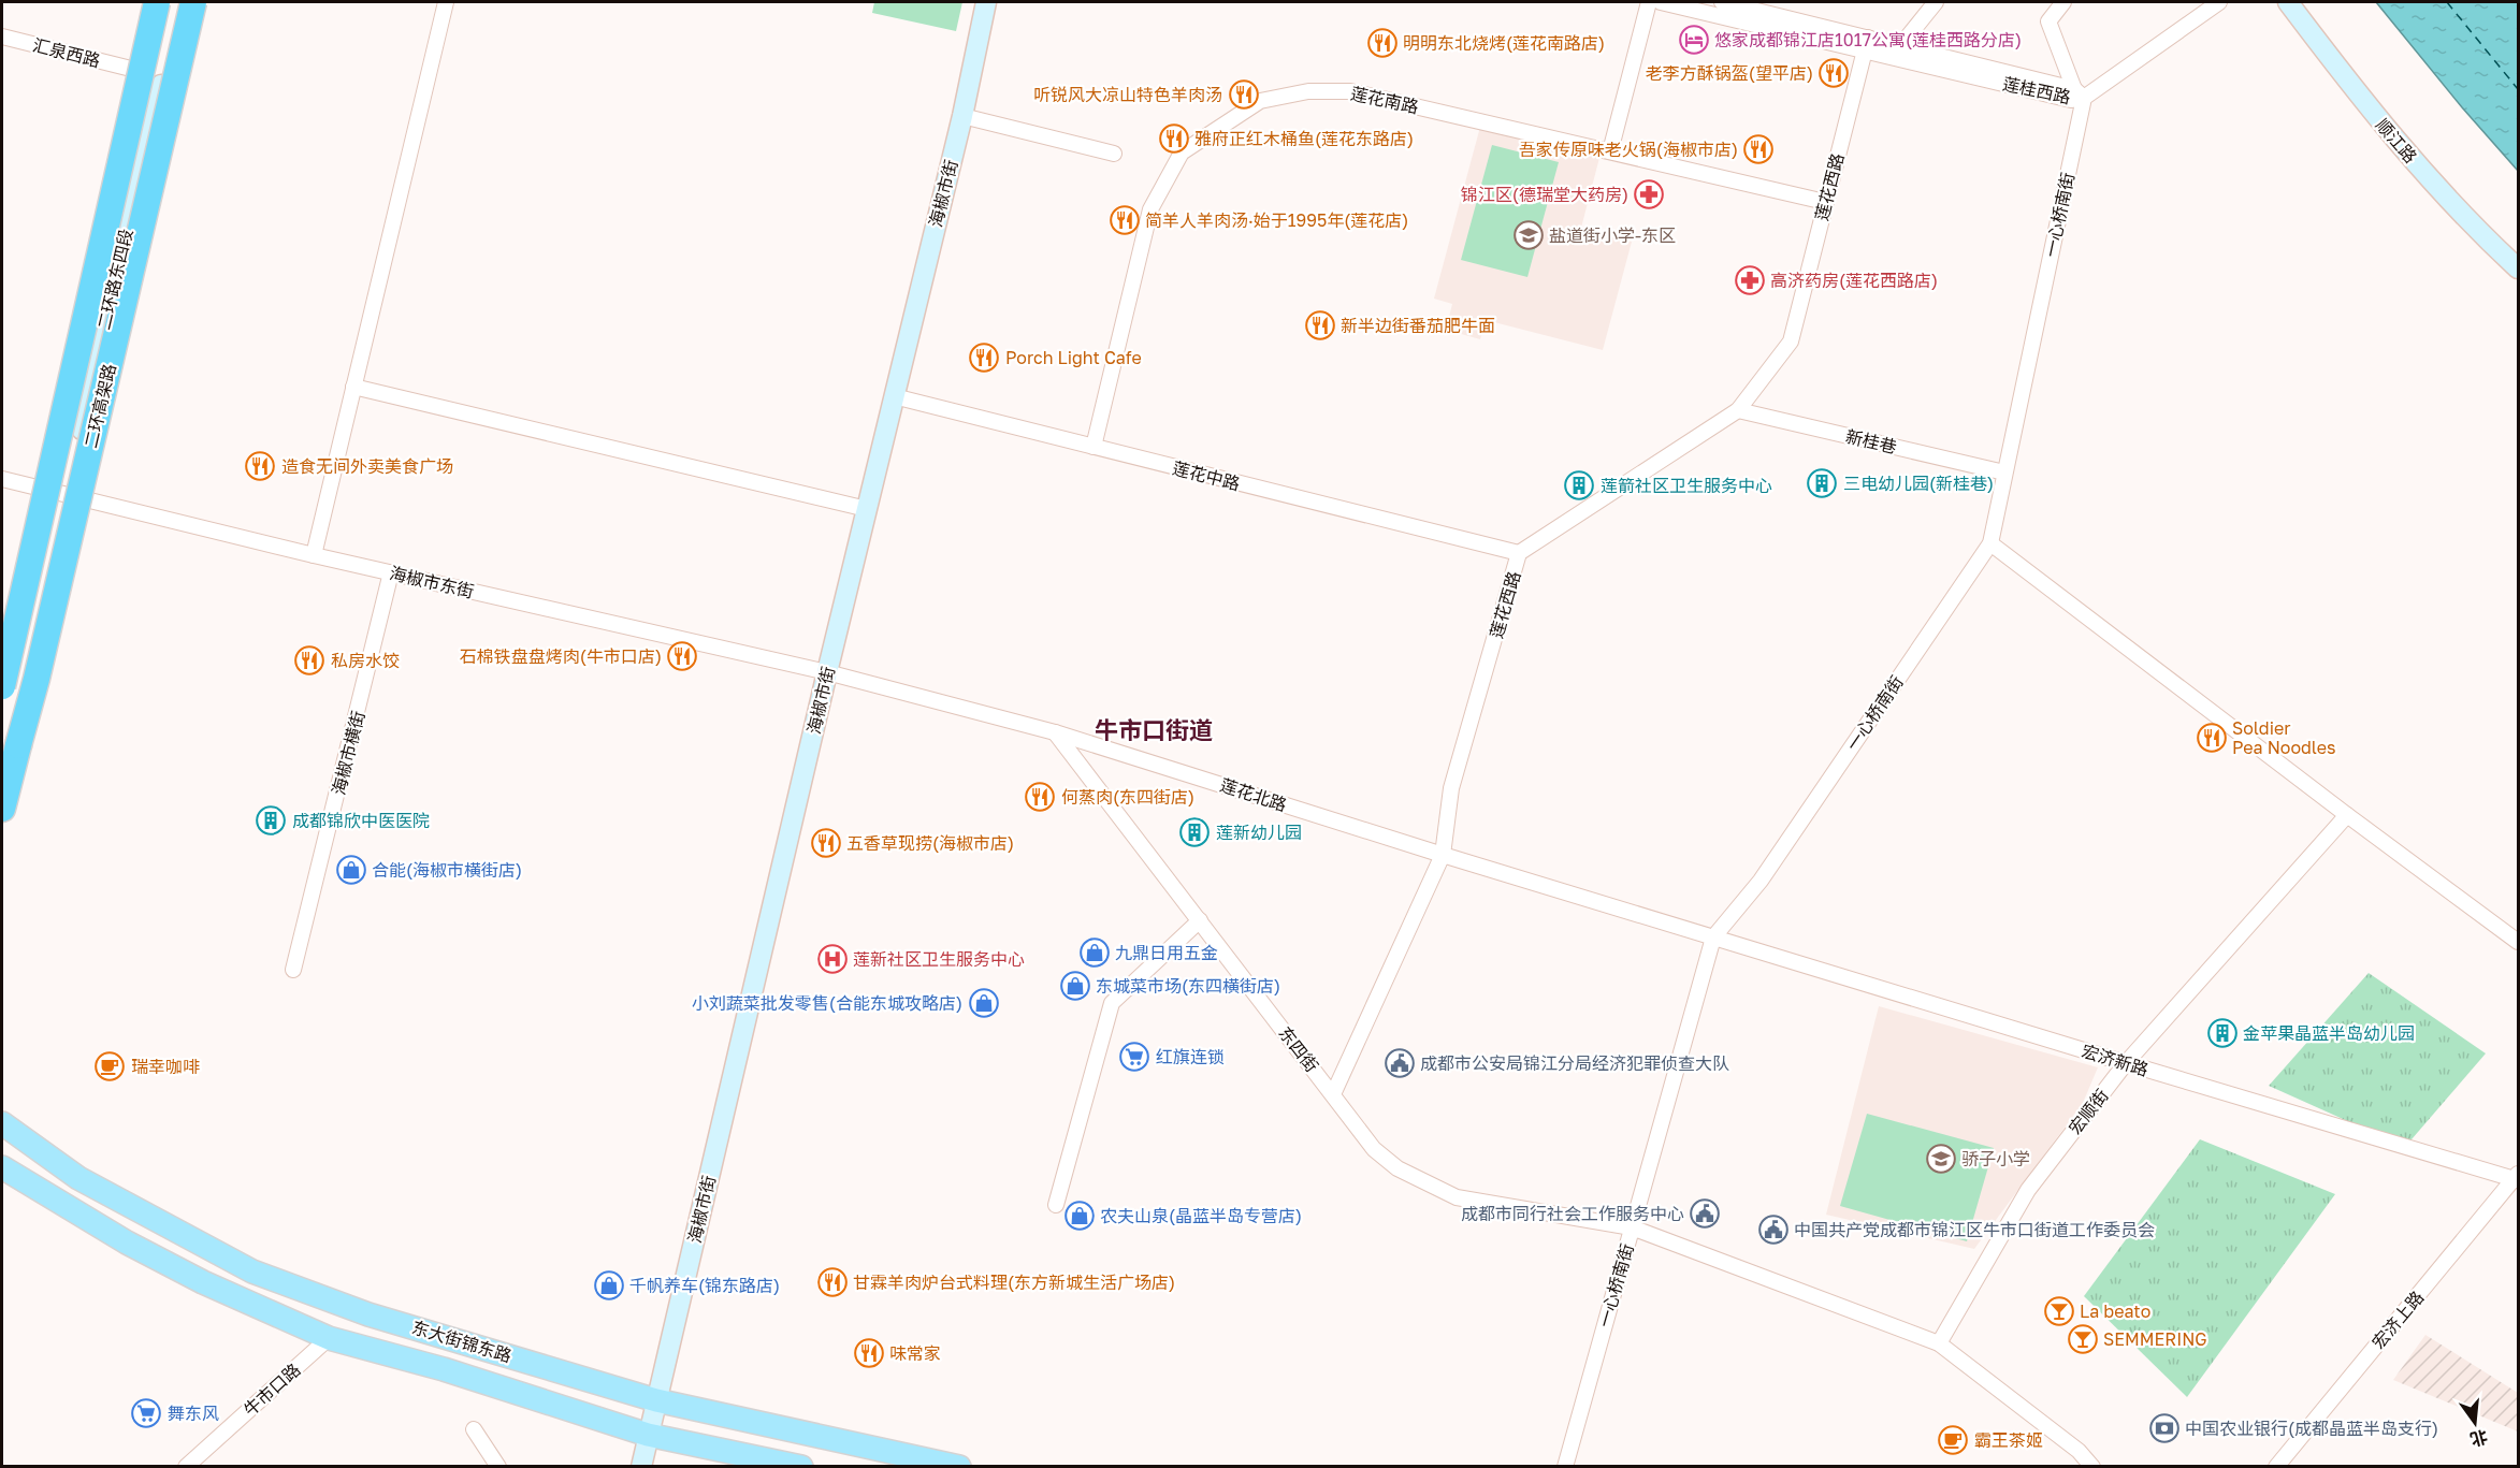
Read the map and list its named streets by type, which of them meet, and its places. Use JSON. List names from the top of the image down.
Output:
{
  "streets": {
    "highway": ["二环高架路"],
    "main road": [
      "顺江路",
      "海椒市街",
      "二环路东四段",
      "东大街锦东路"
    ],
    "street": [
      "汇泉西路",
      "莲桂西路",
      "莲花南路",
      "莲花西路",
      "一心桥南街",
      "新桂巷",
      "莲花中路",
      "海椒市东街",
      "海椒市横街",
      "莲花北路",
      "东四街",
      "宏济新路",
      "宏顺街",
      "宏济上路",
      "牛市口路"
    ]
  },
  "crossings": [
    ["汇泉西路", "二环路东四段"],
    ["汇泉西路", "二环高架路"],
    ["莲桂西路", "莲花西路"],
    ["莲桂西路", "一心桥南街"],
    ["莲花南路", "莲花西路"],
    ["莲花南路", "莲花中路"],
    ["莲花西路", "新桂巷"],
    ["莲花西路", "莲花中路"],
    ["莲花西路", "莲花北路"],
    ["莲花西路", "东四街"],
    ["海椒市街", "莲花中路"],
    ["海椒市街", "海椒市东街"],
    ["海椒市街", "莲花北路"],
    ["海椒市街", "东大街锦东路"],
    ["一心桥南街", "新桂巷"],
    ["一心桥南街", "莲花北路"],
    ["一心桥南街", "东四街"],
    ["一心桥南街", "宏济新路"],
    ["二环路东四段", "二环高架路"],
    ["二环路东四段", "海椒市东街"],
    ["海椒市东街", "海椒市横街"],
    ["海椒市东街", "莲花北路"],
    ["莲花北路", "东四街"],
    ["莲花北路", "宏济新路"],
    ["东四街", "宏顺街"],
    ["宏济新路", "宏顺街"],
    ["宏济新路", "宏济上路"],
    ["东大街锦东路", "牛市口路"]
  ],
  "districts": ["牛市口街道"],
  "places": {
    "hotel": ["悠家成都锦江店1017公寓(莲桂西路分店)"],
    "restaurant": [
      "明明东北烧烤(莲花南路店)",
      "老李方酥锅盔(望平店)",
      "听锐风大凉山特色羊肉汤",
      "雅府正红木桶鱼(莲花东路店)",
      "吾家传原味老火锅(海椒市店)",
      "简羊人羊肉汤·始于1995年(莲花店)",
      "新半边街番茄肥牛面",
      "Porch Light Cafe",
      "造食无间外卖美食广场",
      "石棉铁盘盘烤肉(牛市口店)",
      "私房水饺",
      "Soldier Pea Noodles",
      "何蒸肉(东四街店)",
      "五香草现捞(海椒市店)",
      "甘霖羊肉炉台式料理(东方新城生活广场店)",
      "味常家"
    ],
    "pharmacy": ["锦江区(德瑞堂大药房)", "高济药房(莲花西路店)"],
    "school or university": ["盐道街小学-东区", "骄子小学"],
    "building": [
      "三电幼儿园(新桂巷)",
      "莲箭社区卫生服务中心",
      "成都锦欣中医医院",
      "莲新幼儿园",
      "金苹果晶蓝半岛幼儿园"
    ],
    "shop": [
      "合能(海椒市横街店)",
      "九鼎日用五金",
      "东城菜市场(东四横街店)",
      "小刘蔬菜批发零售(合能东城攻略店)",
      "农夫山泉(晶蓝半岛专营店)",
      "千帆养车(锦东路店)"
    ],
    "hospital": ["莲新社区卫生服务中心"],
    "supermarket": ["红旗连锁", "舞东风"],
    "public building": ["成都市公安局锦江分局经济犯罪侦查大队", "成都市同行社会工作服务中心", "中国共产党成都市锦江区牛市口街道工作委员会"],
    "cafe": ["瑞幸咖啡", "霸王茶姬"],
    "bar": ["La beato", "SEMMERING"],
    "bank": ["中国农业银行(成都晶蓝半岛支行)"]
  },
  "north": "bottom"
}
